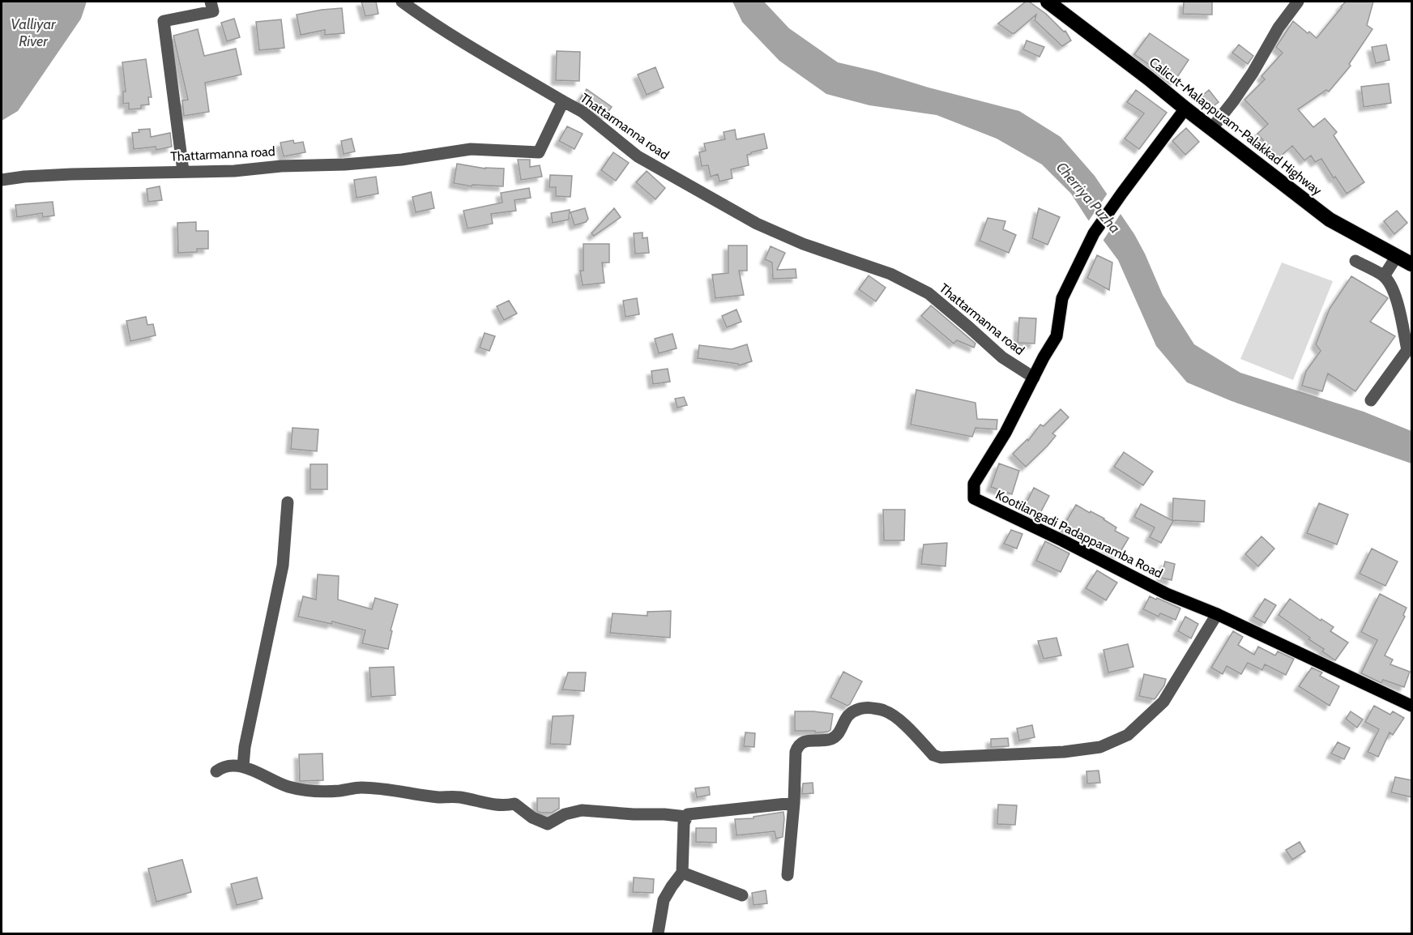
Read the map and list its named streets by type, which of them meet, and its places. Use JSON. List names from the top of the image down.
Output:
{
  "streets": {
    "highway": ["Calicut-Malappuram-Palakkad Highway"],
    "main road": ["Kootilangadi Padapparamba Road"],
    "street": ["Thattarmanna road"]
  },
  "crossings": [
    ["Thattarmanna road", "Kootilangadi Padapparamba Road"],
    ["Calicut-Malappuram-Palakkad Highway", "Kootilangadi Padapparamba Road"]
  ],
  "water": ["Valliyar River", "Cherriya Puzha"]
}
